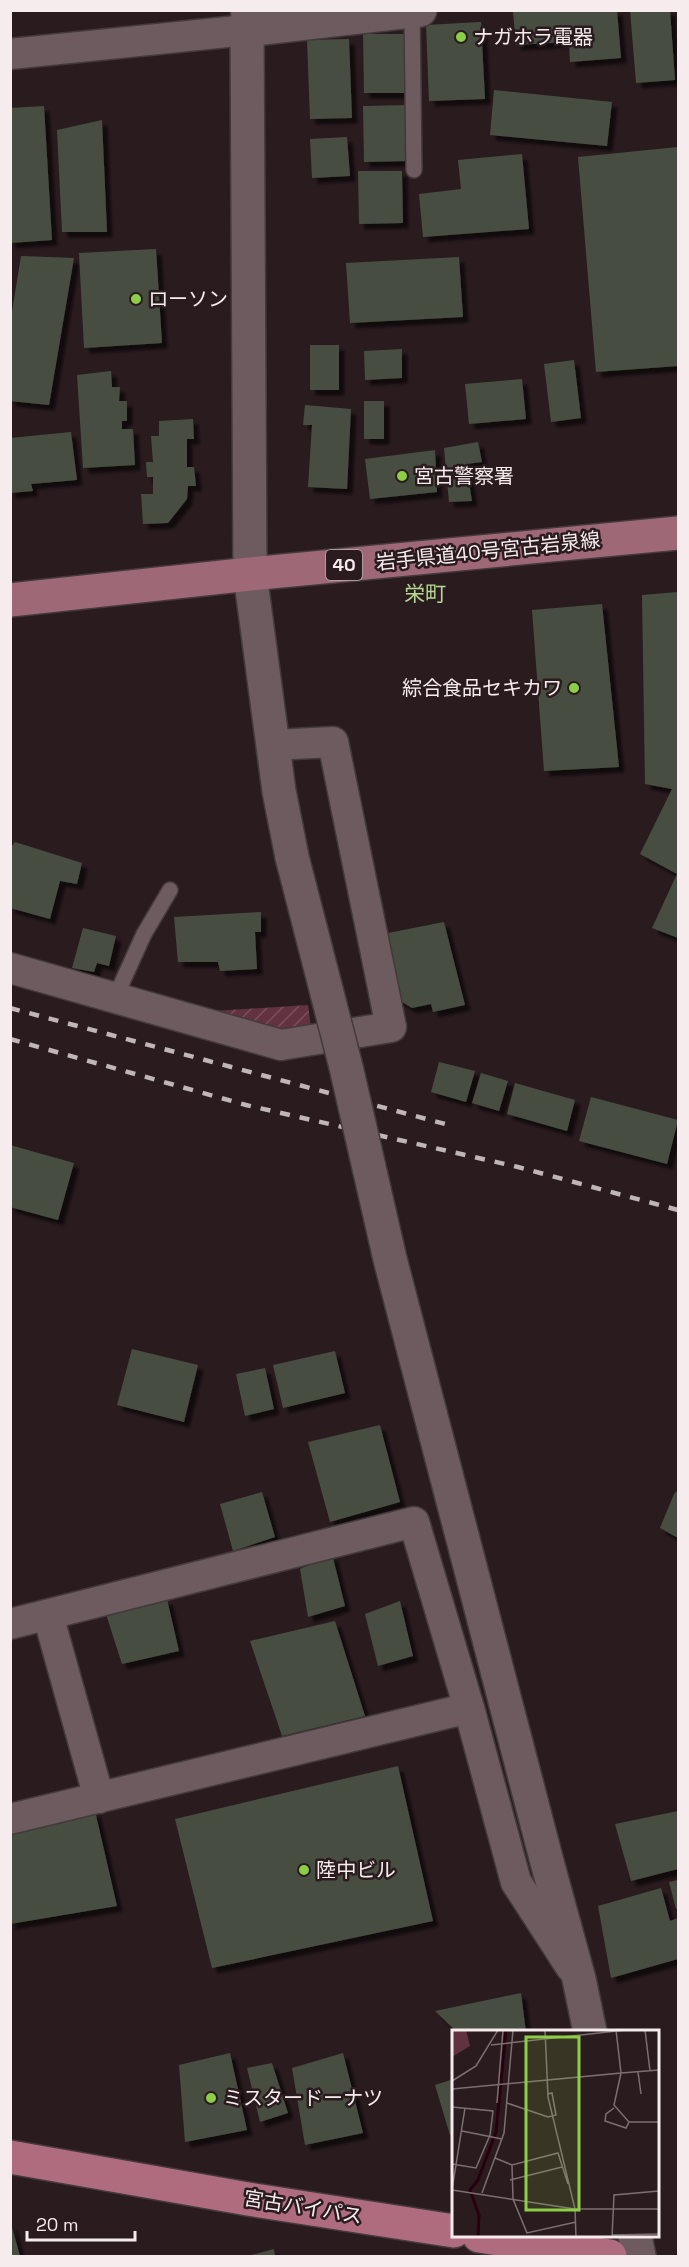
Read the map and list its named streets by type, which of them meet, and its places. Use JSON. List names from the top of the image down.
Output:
{
  "streets": {
    "highway": ["宮古バイパス"],
    "main road": ["岩手県道40号宮古岩泉線", "40"]
  },
  "districts": ["栄町"],
  "places": [
    "ナガホラ電器",
    "ローソン",
    "宮古警察署",
    "綜合食品セキカワ",
    "陸中ビル",
    "ミスタードーナツ"
  ],
  "scale_bar": "20 m"
}
